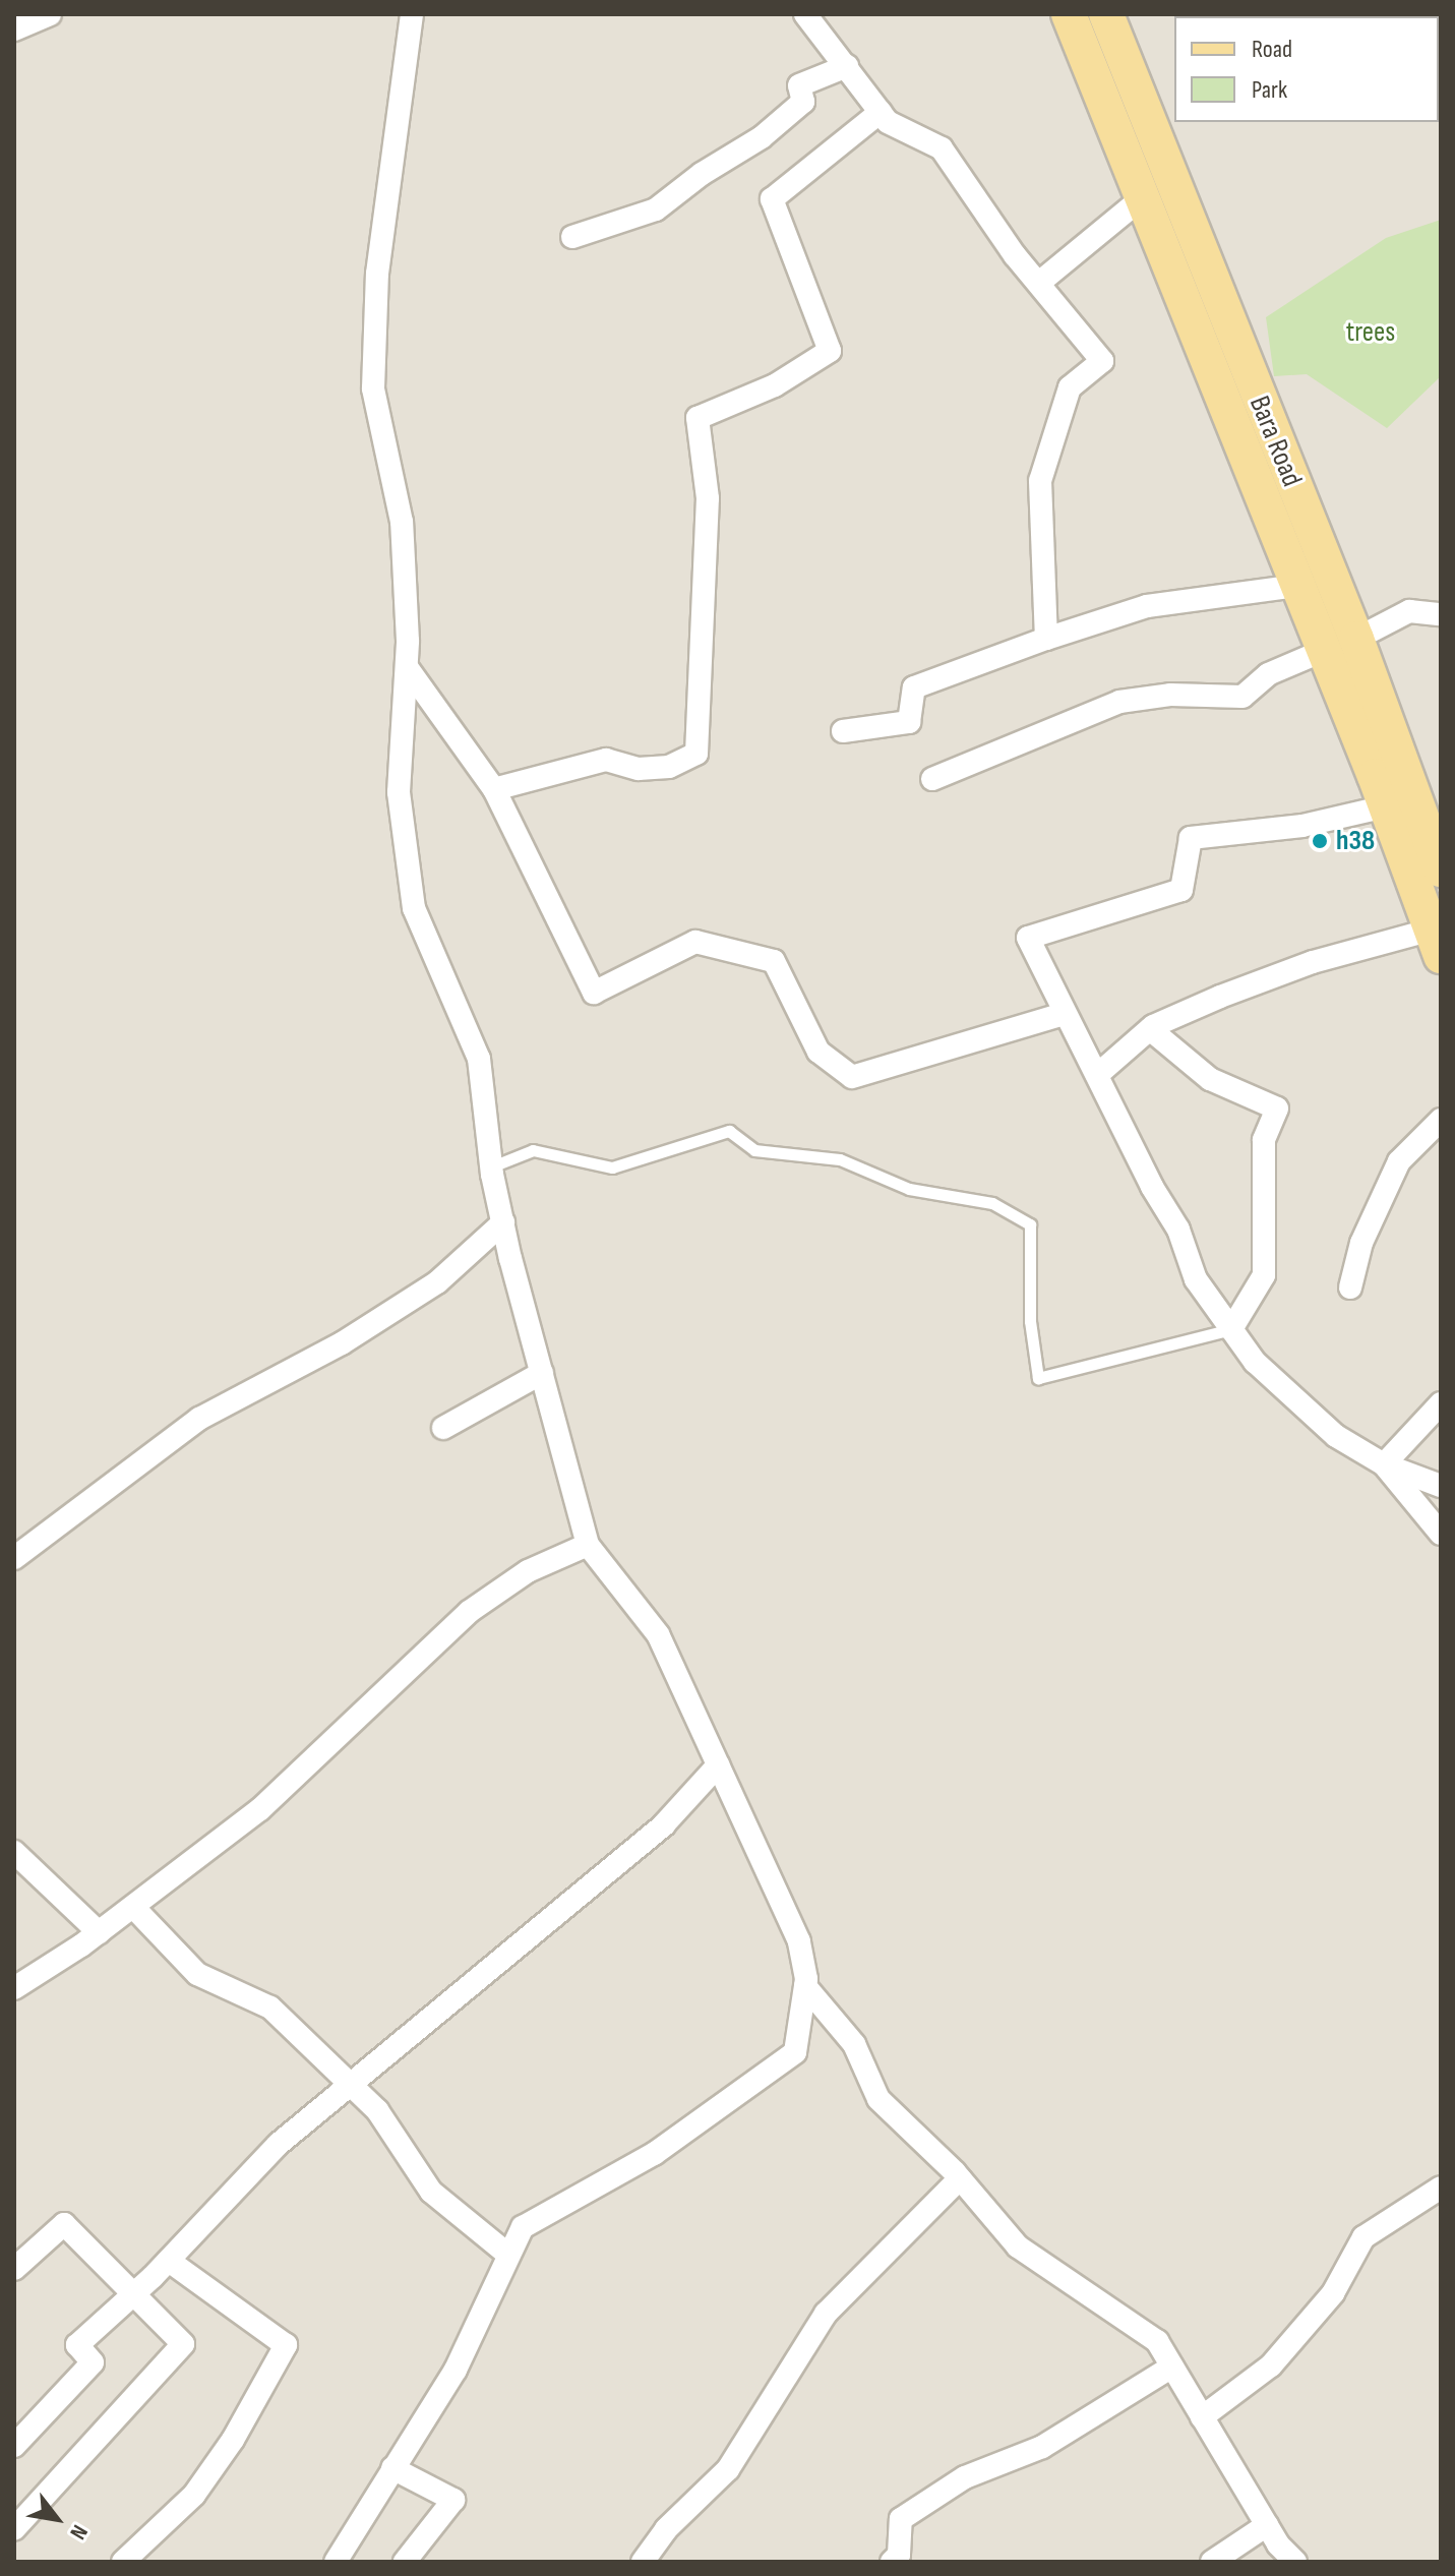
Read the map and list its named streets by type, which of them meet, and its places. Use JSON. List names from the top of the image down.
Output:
{
  "streets": {
    "main road": ["Bara Road"]
  },
  "parks": ["trees"],
  "places": ["h38"],
  "legend": ["Road", "Park"],
  "north": "bottom right"
}
